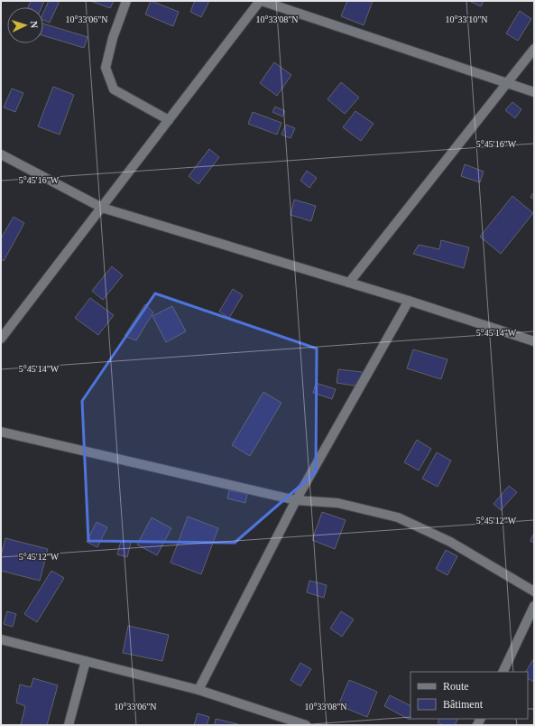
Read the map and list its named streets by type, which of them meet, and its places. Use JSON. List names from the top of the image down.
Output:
{
  "legend": ["Route", "Bâtiment"],
  "north": "right",
  "coordinates": [
    "10°33'06\"N",
    "10°33'08\"N",
    "10°33'10\"N",
    "5°45'16\"W",
    "5°45'14\"W",
    "5°45'12\"W"
  ]
}
